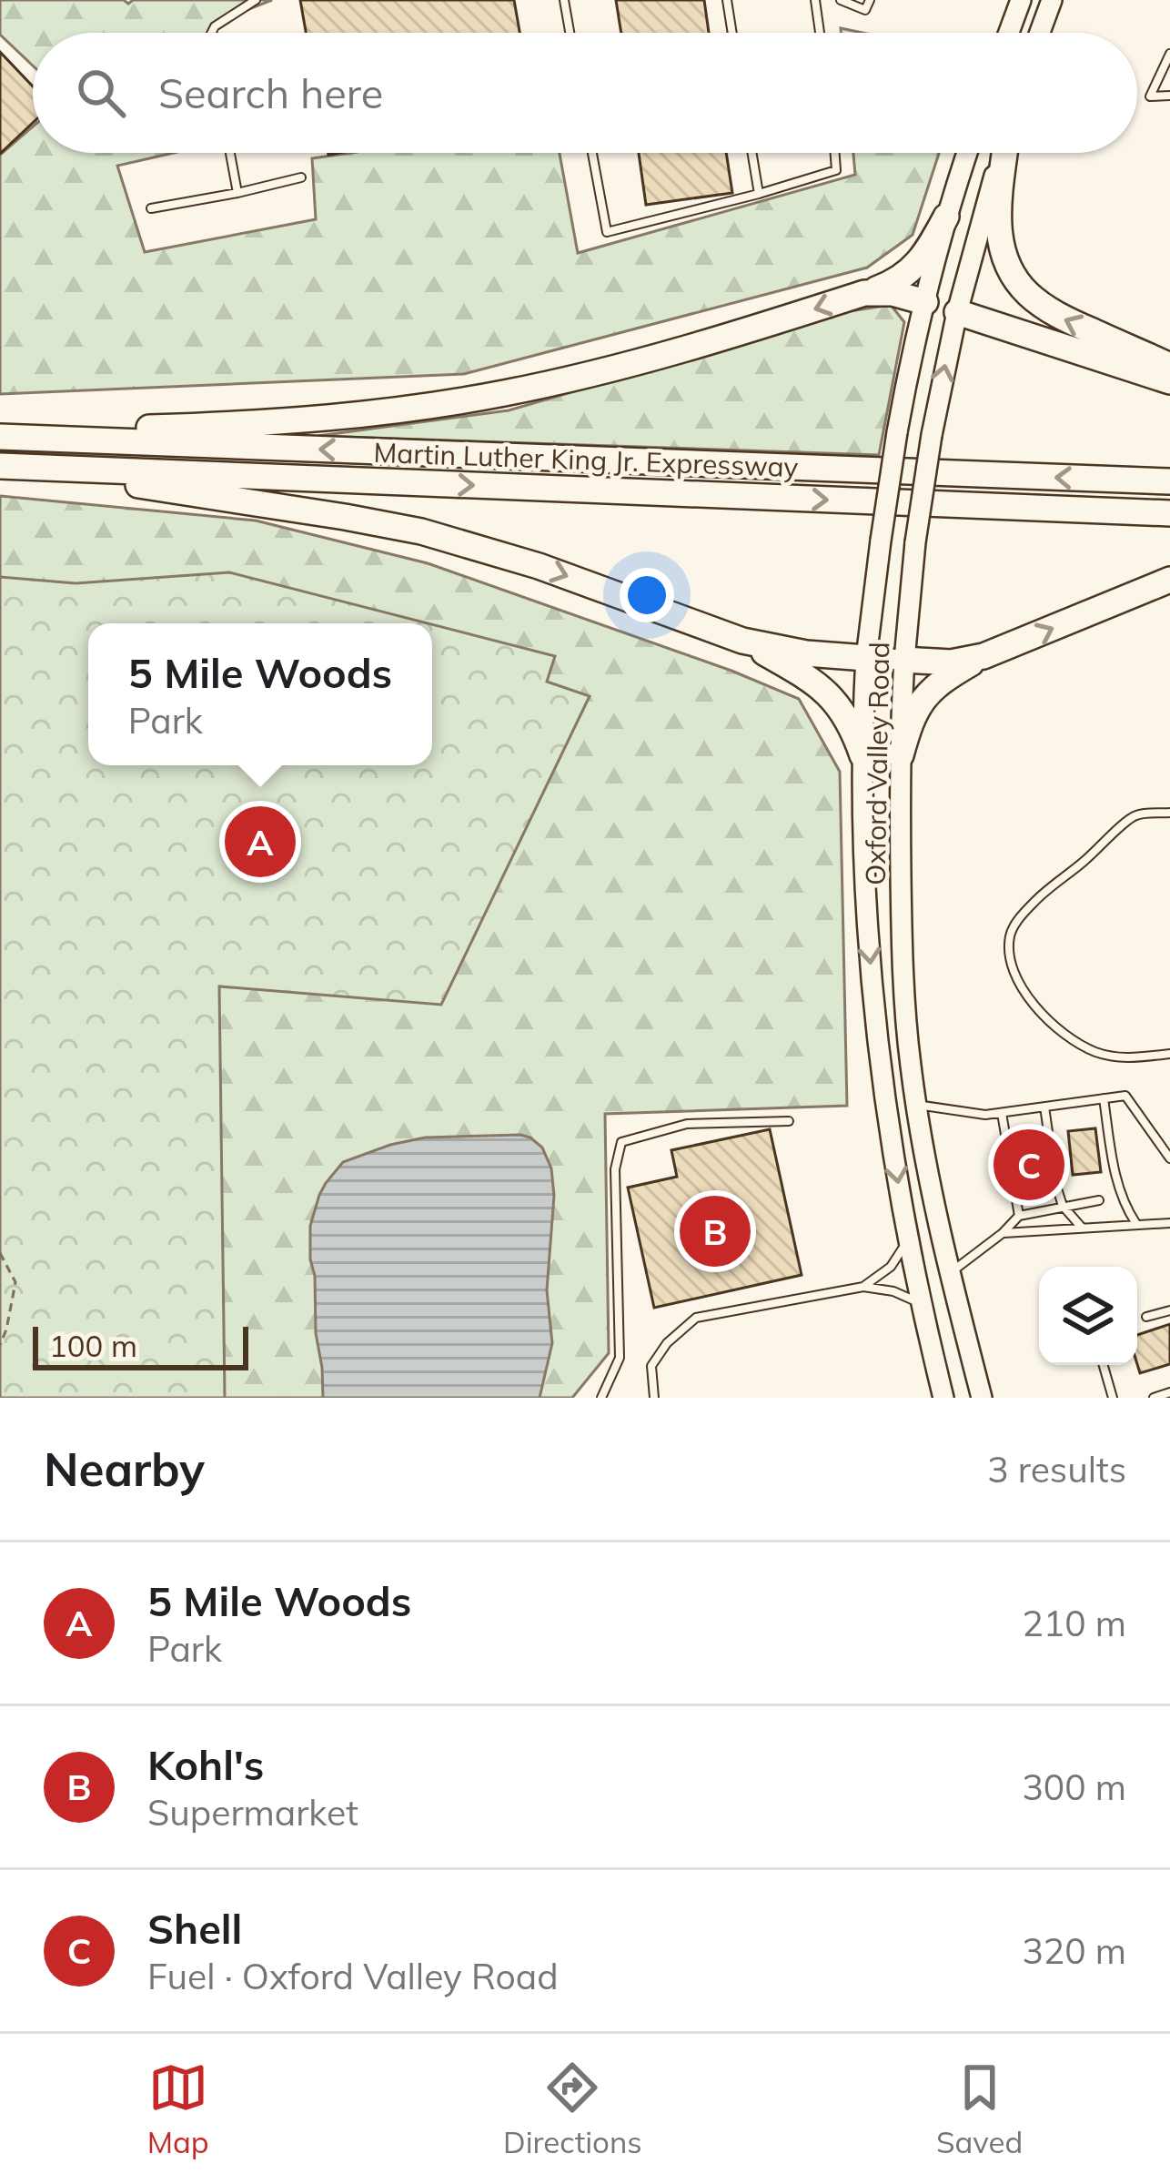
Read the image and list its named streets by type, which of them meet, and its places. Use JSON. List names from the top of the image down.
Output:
{
  "streets": {
    "highway": ["Martin Luther King Jr. Expressway"],
    "main road": ["Oxford Valley Road"]
  },
  "scale_bar": "100 m",
  "page": {
    "search": "Search here",
    "popup": ["5 Mile Woods", "Park"],
    "pins": ["A", "C", "B"],
    "scale": "100 m",
    "heading": ["Nearby", "3 results"],
    "list": [
      {
        "mark": "A",
        "name": "5 Mile Woods",
        "note": "Park",
        "value": "210 m"
      },
      {
        "mark": "B",
        "name": "Kohl's",
        "note": "Supermarket",
        "value": "300 m"
      },
      {
        "mark": "C",
        "name": "Shell",
        "note": "Fuel · Oxford Valley Road",
        "value": "320 m"
      }
    ],
    "nav": ["Map", "Directions", "Saved"]
  }
}
